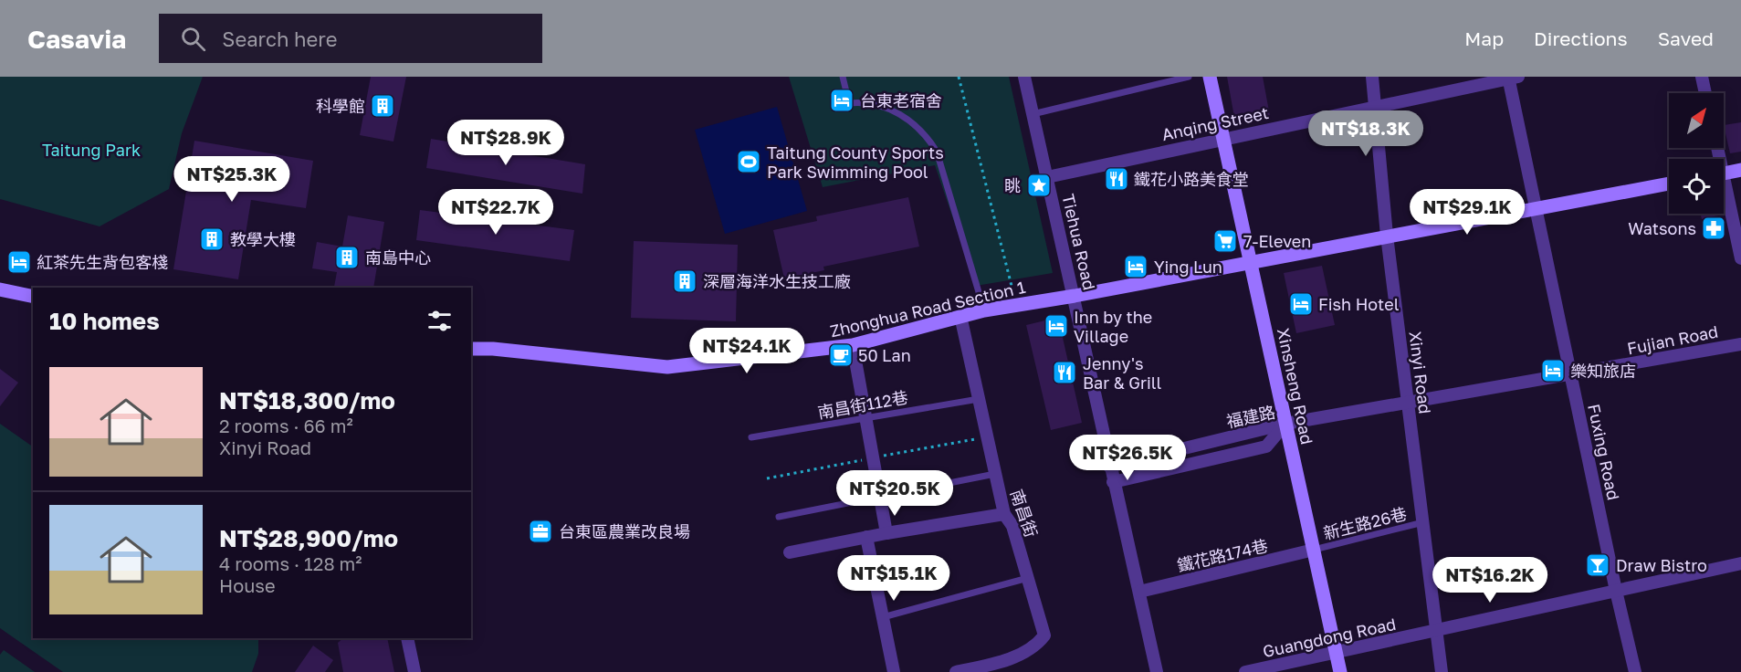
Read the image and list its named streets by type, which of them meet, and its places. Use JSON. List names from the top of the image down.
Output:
{
  "streets": {
    "street": [
      "Anqing Street",
      "Tiehua Road",
      "Zhonghua Road Section 1",
      "Fujian Road",
      "Xinyi Road",
      "Xinsheng Road",
      "福建路",
      "Fuxing Road",
      "南昌街",
      "鐵花路174巷",
      "Guangdong Road"
    ],
    "lane": ["南昌街112巷", "新生路26巷"]
  },
  "crossings": [
    ["Anqing Street", "Tiehua Road"],
    ["Anqing Street", "Xinyi Road"],
    ["Anqing Street", "Xinsheng Road"],
    ["Anqing Street", "Fuxing Road"],
    ["Tiehua Road", "Zhonghua Road Section 1"],
    ["Tiehua Road", "福建路"],
    ["Tiehua Road", "鐵花路174巷"],
    ["Zhonghua Road Section 1", "Xinyi Road"],
    ["Zhonghua Road Section 1", "Xinsheng Road"],
    ["Zhonghua Road Section 1", "Fuxing Road"],
    ["Zhonghua Road Section 1", "南昌街"],
    ["Fujian Road", "Xinyi Road"],
    ["Fujian Road", "Xinsheng Road"],
    ["Fujian Road", "福建路"],
    ["Fujian Road", "Fuxing Road"],
    ["Xinyi Road", "新生路26巷"],
    ["Xinyi Road", "Guangdong Road"],
    ["Xinsheng Road", "福建路"],
    ["Xinsheng Road", "新生路26巷"],
    ["Xinsheng Road", "鐵花路174巷"],
    ["Xinsheng Road", "Guangdong Road"],
    ["南昌街112巷", "南昌街"],
    ["Fuxing Road", "Guangdong Road"],
    ["新生路26巷", "鐵花路174巷"]
  ],
  "parks": ["Taitung Park"],
  "places": {
    "hotel": [
      "台東老宿舍",
      "紅茶先生背包客棧",
      "Ying Lun",
      "Fish Hotel",
      "Inn by the Village",
      "樂知旅店"
    ],
    "building": [
      "科學館",
      "教學大樓",
      "南島中心",
      "深層海洋水生技工廠"
    ],
    "sports": ["Taitung County Sports Park Swimming Pool"],
    "restaurant": ["鐵花小路美食堂", "Jenny's Bar & Grill"],
    "place": ["眺"],
    "pharmacy": ["Watsons"],
    "supermarket": ["7-Eleven"],
    "cafe": ["50 Lan"],
    "office": ["台東區農業改良場"],
    "bar": ["Draw Bistro"]
  },
  "north": "top right",
  "page": {
    "header": "Casavia",
    "search": "Search here",
    "nav": ["Map", "Directions", "Saved"],
    "price": [
      "NT$18.3K",
      "NT$28.9K",
      "NT$25.3K",
      "NT$22.7K",
      "NT$29.1K",
      "NT$24.1K",
      "NT$26.5K",
      "NT$20.5K",
      "NT$15.1K",
      "NT$16.2K"
    ],
    "heading": "10 homes",
    "list": [
      {
        "name": "NT$18,300/mo",
        "note": "2 rooms · 66 m² · Xinyi Road"
      },
      {
        "name": "NT$28,900/mo",
        "note": "4 rooms · 128 m² · House"
      }
    ]
  }
}
